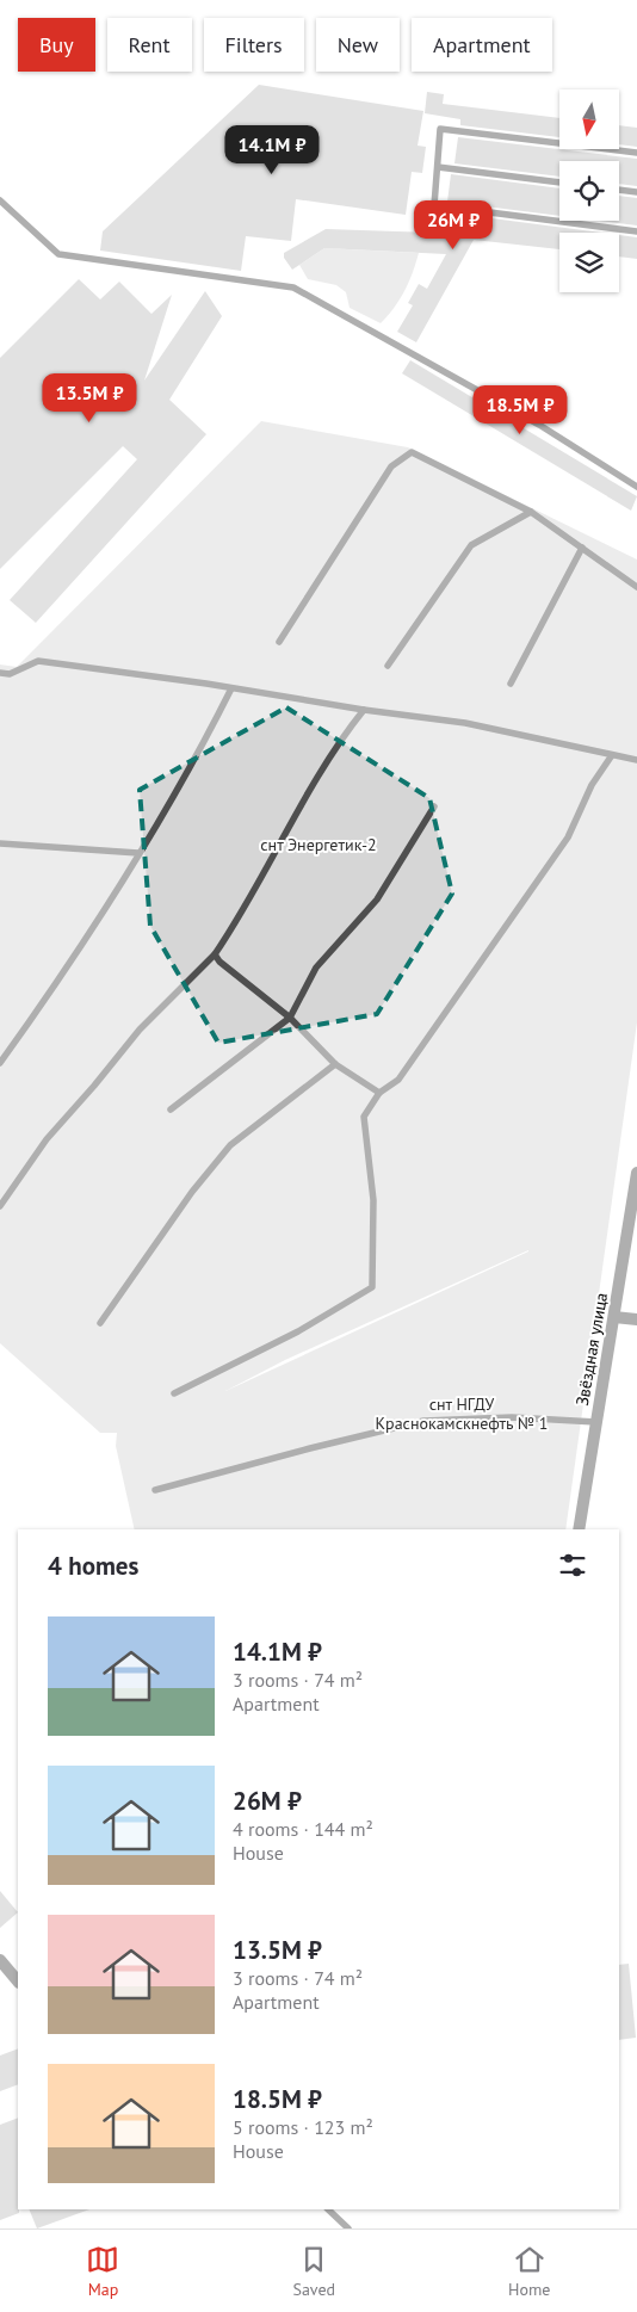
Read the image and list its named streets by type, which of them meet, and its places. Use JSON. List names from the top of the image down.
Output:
{
  "streets": {
    "street": ["Звёздная улица"]
  },
  "parks": ["снт Энергетик-2", "снт НГДУ Краснокамскнефть № 1"],
  "north": "bottom",
  "page": {
    "chip": [
      "Buy",
      "Rent",
      "Filters",
      "New",
      "Apartment"
    ],
    "price": [
      "14.1M ₽",
      "26M ₽",
      "13.5M ₽",
      "18.5M ₽"
    ],
    "heading": "4 homes",
    "list": [
      {
        "name": "14.1M ₽",
        "note": "3 rooms · 74 m² · Apartment"
      },
      {
        "name": "26M ₽",
        "note": "4 rooms · 144 m² · House"
      },
      {
        "name": "13.5M ₽",
        "note": "3 rooms · 74 m² · Apartment"
      },
      {
        "name": "18.5M ₽",
        "note": "5 rooms · 123 m² · House"
      }
    ],
    "tabs": ["Map", "Saved", "Home"]
  }
}
